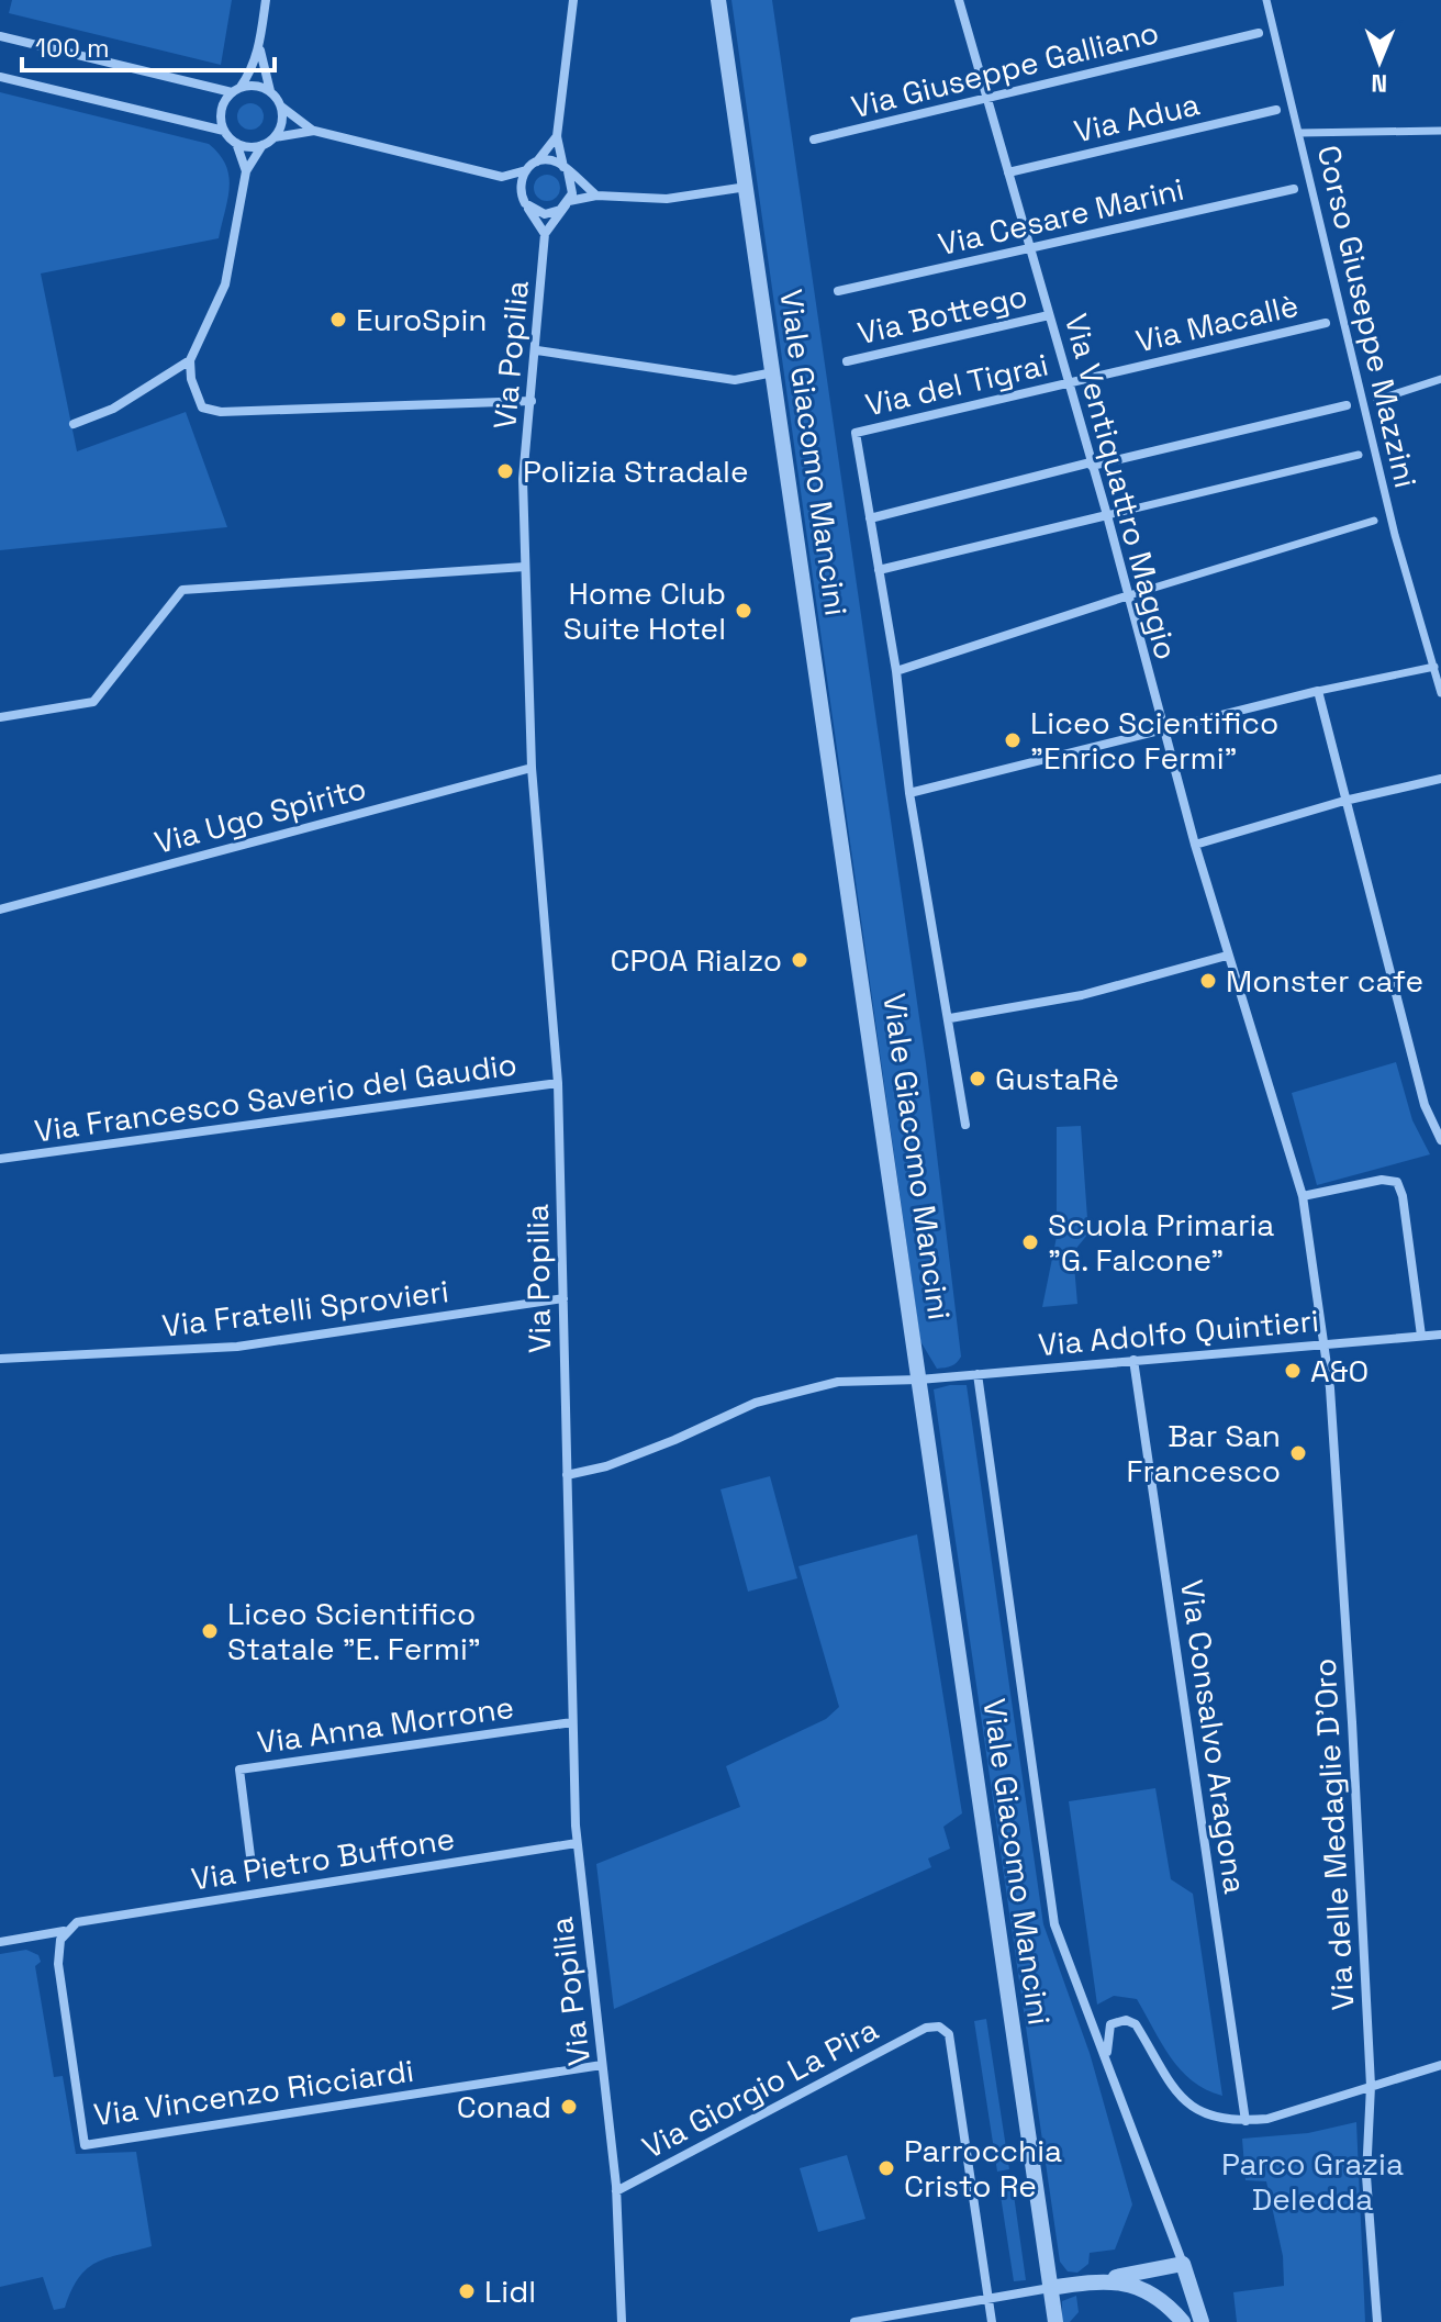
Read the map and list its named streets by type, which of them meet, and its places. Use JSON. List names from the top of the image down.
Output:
{
  "streets": {
    "street": [
      "Via Giuseppe Galliano",
      "Via Adua",
      "Via Cesare Marini",
      "Via Bottego",
      "Corso Giuseppe Mazzini",
      "Via Macallè",
      "Via Popilia",
      "Via del Tigrai",
      "Viale Giacomo Mancini",
      "Via Ventiquattro Maggio",
      "Via Ugo Spirito",
      "Via Francesco Saverio del Gaudio",
      "Via Fratelli Sprovieri",
      "Via Adolfo Quintieri",
      "Via Anna Morrone",
      "Via Consalvo Aragona",
      "Via delle Medaglie D'Oro",
      "Via Pietro Buffone",
      "Via Giorgio La Pira",
      "Via Vincenzo Ricciardi"
    ]
  },
  "crossings": [
    ["Via Giuseppe Galliano", "Via Ventiquattro Maggio"],
    ["Via Adua", "Via Ventiquattro Maggio"],
    ["Via Cesare Marini", "Via Ventiquattro Maggio"],
    ["Via Bottego", "Via Ventiquattro Maggio"],
    ["Via Macallè", "Via del Tigrai"],
    ["Via Macallè", "Via Ventiquattro Maggio"],
    ["Via Popilia", "Via Ugo Spirito"],
    ["Via Popilia", "Via Francesco Saverio del Gaudio"],
    ["Via Popilia", "Via Fratelli Sprovieri"],
    ["Via Popilia", "Via Adolfo Quintieri"],
    ["Via Popilia", "Via Anna Morrone"],
    ["Via Popilia", "Via Pietro Buffone"],
    ["Via Popilia", "Via Giorgio La Pira"],
    ["Via Popilia", "Via Vincenzo Ricciardi"],
    ["Via del Tigrai", "Viale Giacomo Mancini"],
    ["Via del Tigrai", "Via Ventiquattro Maggio"],
    ["Viale Giacomo Mancini", "Via Adolfo Quintieri"],
    ["Via Ventiquattro Maggio", "Via Adolfo Quintieri"],
    ["Via Ventiquattro Maggio", "Via delle Medaglie D'Oro"],
    ["Via Adolfo Quintieri", "Via Consalvo Aragona"],
    ["Via Adolfo Quintieri", "Via delle Medaglie D'Oro"],
    ["Via Pietro Buffone", "Via Vincenzo Ricciardi"]
  ],
  "parks": ["Parco Grazia Deledda"],
  "places": [
    "EuroSpin",
    "Polizia Stradale",
    "Home Club Suite Hotel",
    "Liceo Scientifico \"Enrico Fermi\"",
    "CPOA Rialzo",
    "Monster cafe",
    "GustaRè",
    "Scuola Primaria \"G. Falcone\"",
    "A&O",
    "Bar San Francesco",
    "Liceo Scientifico Statale \"E. Fermi\"",
    "Conad",
    "Parrocchia Cristo Re",
    "Lidl"
  ],
  "scale_bar": "100 m",
  "north": "bottom"
}
